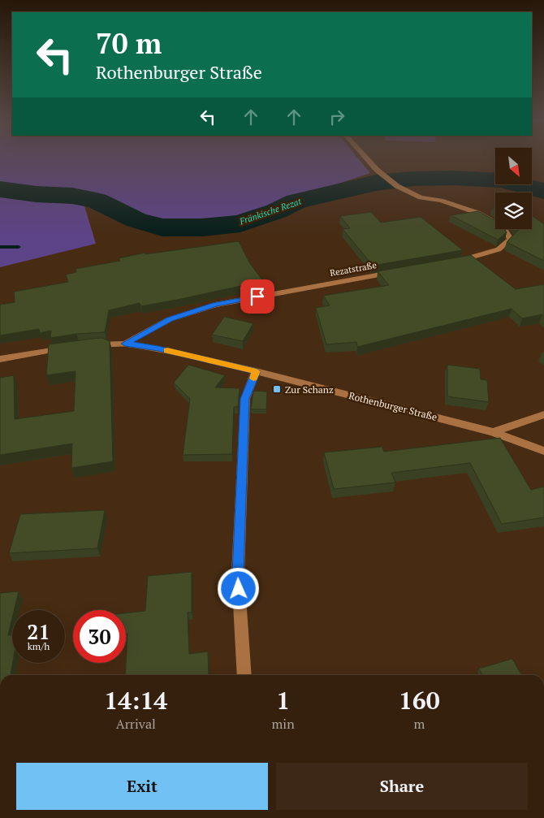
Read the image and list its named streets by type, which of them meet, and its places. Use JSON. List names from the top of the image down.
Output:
{
  "streets": {
    "street": ["Rezatstraße", "Rothenburger Straße"]
  },
  "crossings": [
    ["Rezatstraße", "Rothenburger Straße"]
  ],
  "water": ["Fränkische Rezat"],
  "places": {
    "transit": ["Zur Schanz"]
  },
  "north": "bottom right",
  "page": {
    "turn": ["70 m", "Rothenburger Straße"],
    "speed": "21 km/h",
    "limit": "30",
    "eta": [
      "14:14",
      "Arrival",
      "1",
      "min",
      "160",
      "m"
    ],
    "buttons": ["Exit", "Share"]
  }
}
